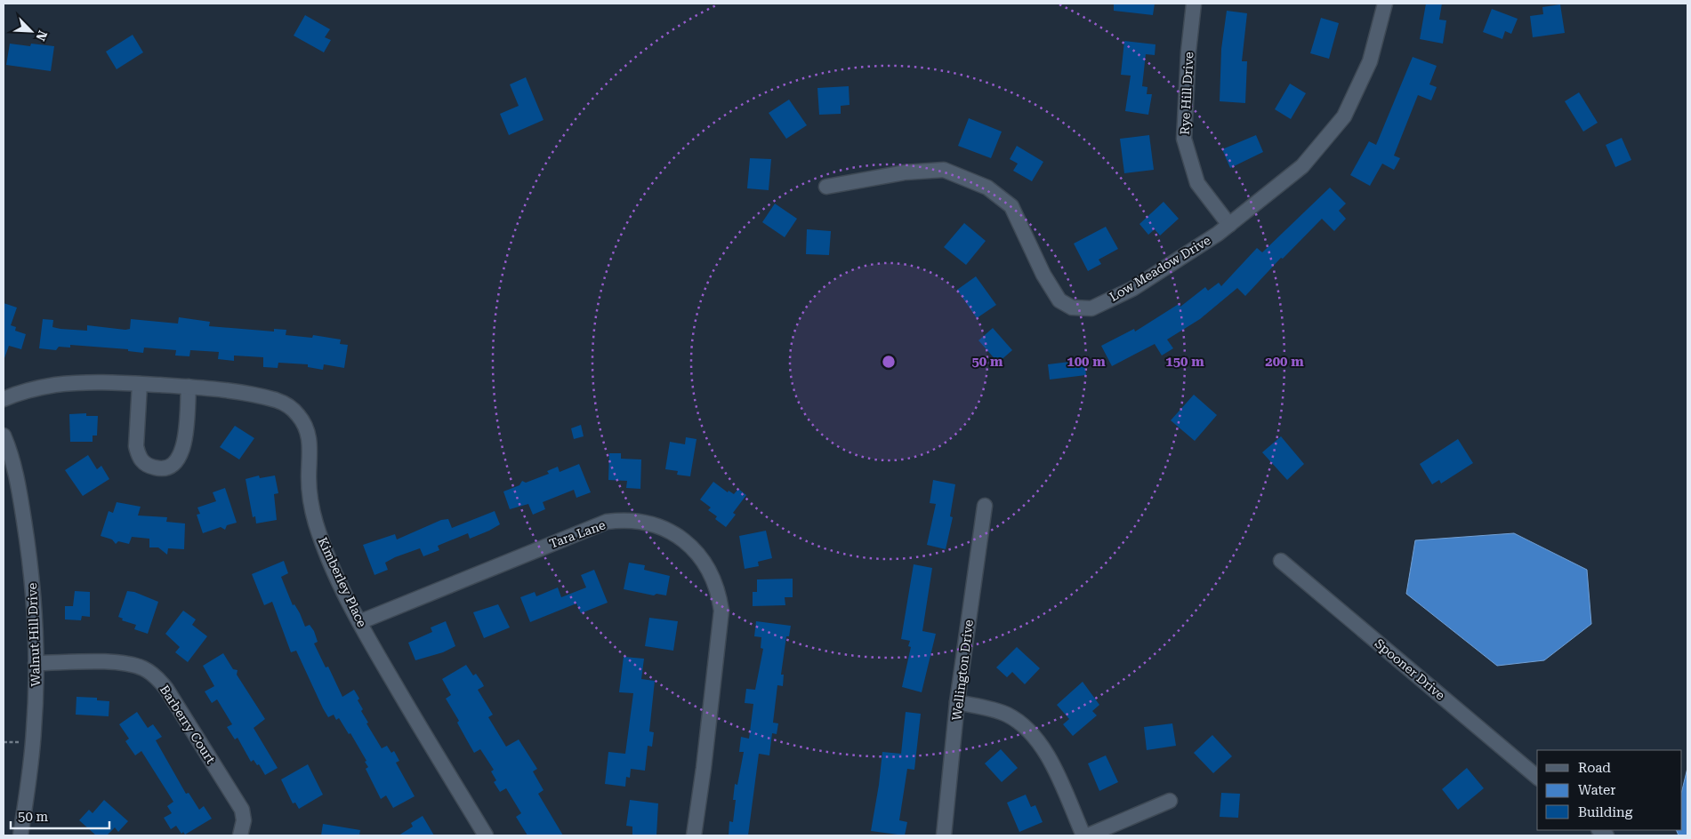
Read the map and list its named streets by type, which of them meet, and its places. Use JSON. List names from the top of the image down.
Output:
{
  "streets": {
    "street": [
      "Rye Hill Drive",
      "Low Meadow Drive",
      "Tara Lane",
      "Kimberley Place",
      "Walnut Hill Drive",
      "Spooner Drive",
      "Wellington Drive",
      "Barberry Court"
    ]
  },
  "crossings": [
    ["Rye Hill Drive", "Low Meadow Drive"],
    ["Tara Lane", "Kimberley Place"],
    ["Walnut Hill Drive", "Barberry Court"]
  ],
  "legend": ["Road", "Water", "Building"],
  "scale_bar": "50 m",
  "north": "bottom right",
  "rings": [
    "50 m",
    "100 m",
    "150 m",
    "200 m"
  ]
}
